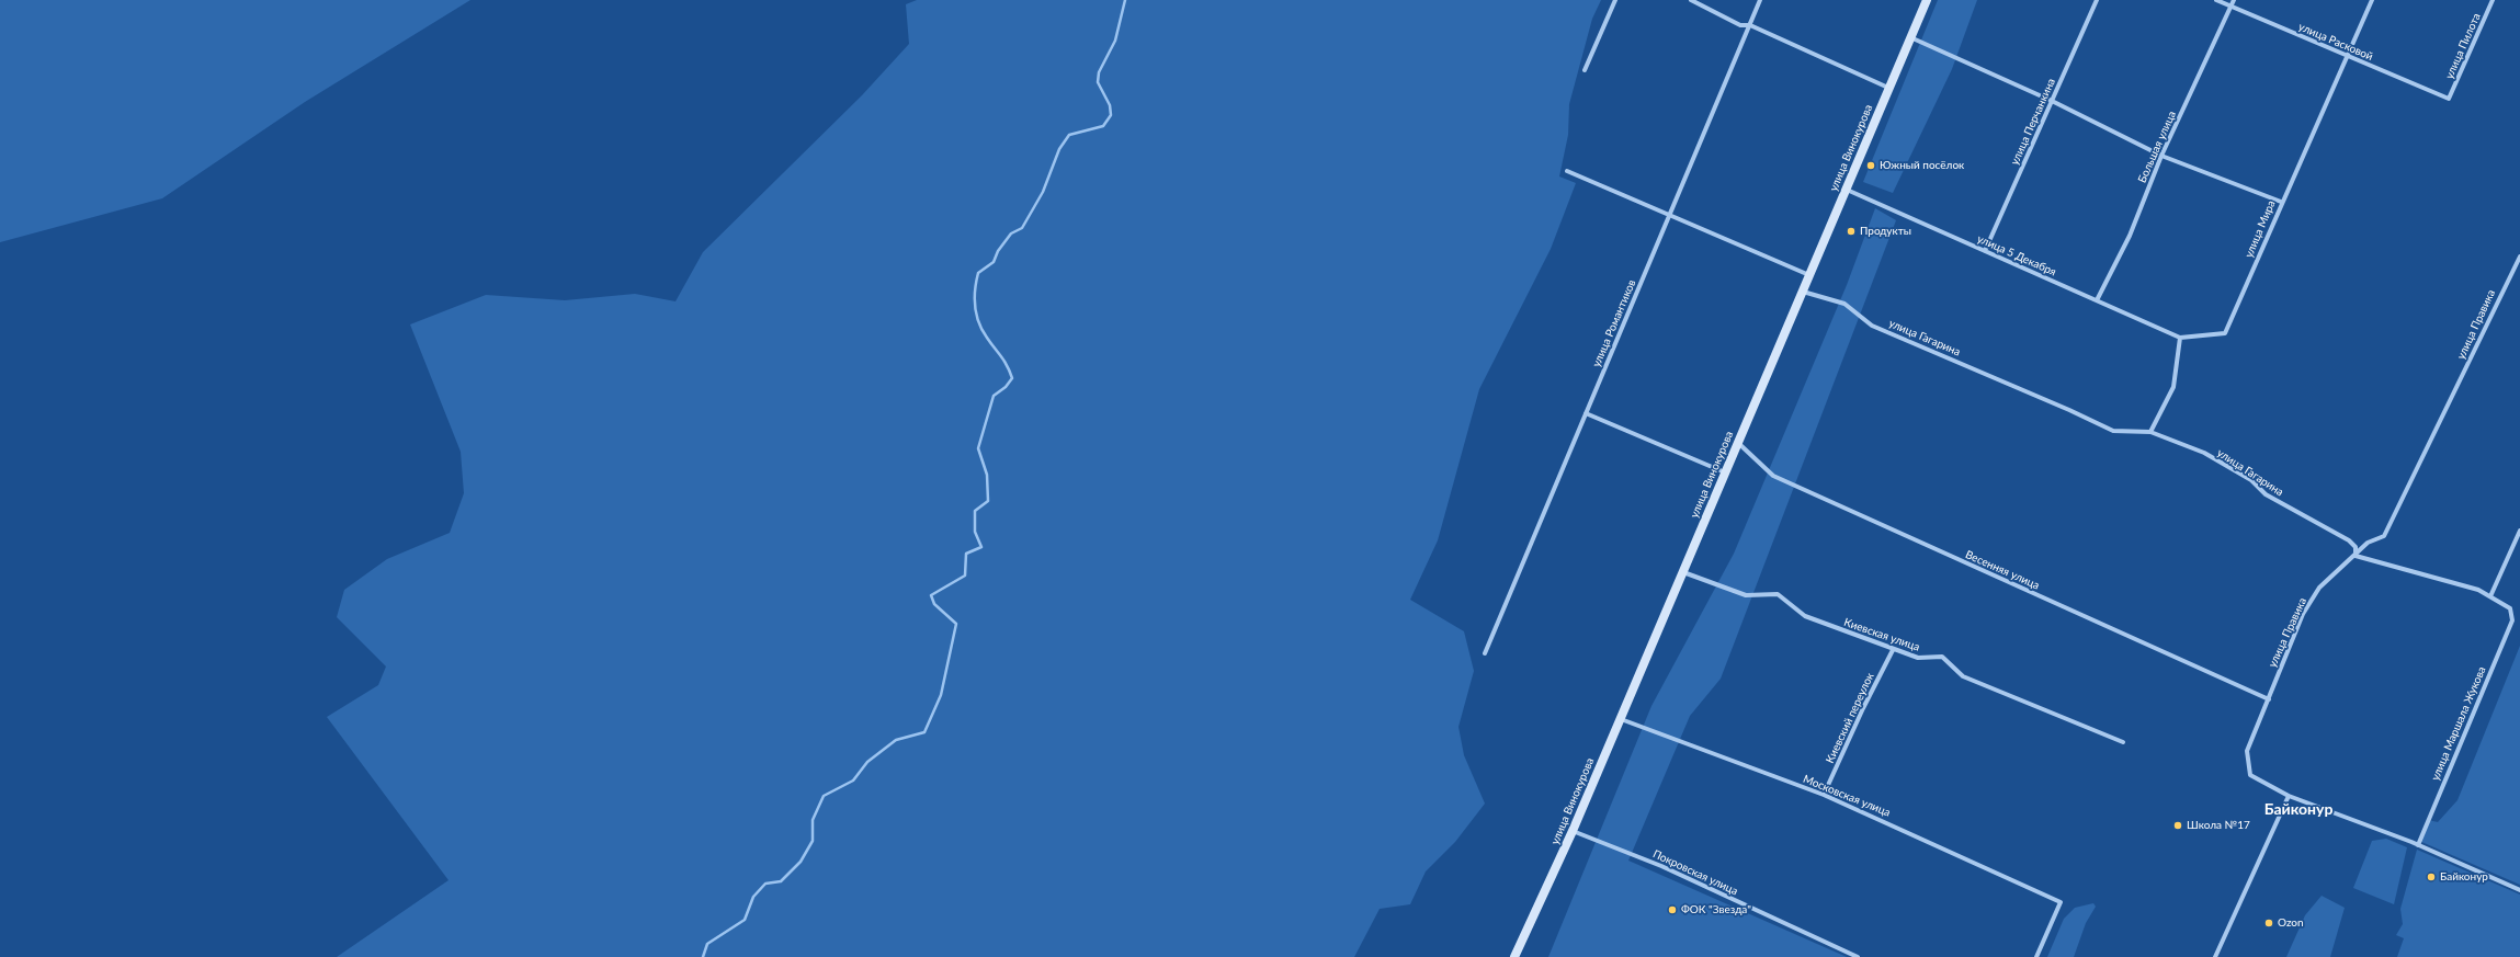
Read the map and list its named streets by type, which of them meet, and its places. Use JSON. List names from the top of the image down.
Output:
{
  "streets": {
    "main road": ["улица Винокурова"],
    "street": [
      "улица Расковой",
      "улица Пилота",
      "улица Перчанкина",
      "Большая улица",
      "улица Мира",
      "улица 5 Декабря",
      "улица Романтиков",
      "улица Правика",
      "улица Гагарина",
      "Весенняя улица",
      "Киевская улица",
      "Киевский переулок",
      "улица Маршала Жукова",
      "Московская улица",
      "Покровская улица"
    ]
  },
  "crossings": [
    ["улица Расковой", "улица Пилота"],
    ["улица Расковой", "Большая улица"],
    ["улица Расковой", "улица Мира"],
    ["улица Перчанкина", "улица 5 Декабря"],
    ["Большая улица", "улица 5 Декабря"],
    ["улица Винокурова", "улица 5 Декабря"],
    ["улица Винокурова", "улица Гагарина"],
    ["улица Винокурова", "Весенняя улица"],
    ["улица Винокурова", "Киевская улица"],
    ["улица Винокурова", "Московская улица"],
    ["улица Винокурова", "Покровская улица"],
    ["улица Мира", "улица 5 Декабря"],
    ["улица Правика", "улица Гагарина"],
    ["улица Правика", "Весенняя улица"],
    ["Киевская улица", "Киевский переулок"],
    ["Киевский переулок", "Московская улица"]
  ],
  "districts": ["Байконур"],
  "places": [
    "Южный посёлок",
    "Продукты",
    "Школа №17",
    "Байконур",
    "ФОК \"Звезда\"",
    "Ozon"
  ]
}
